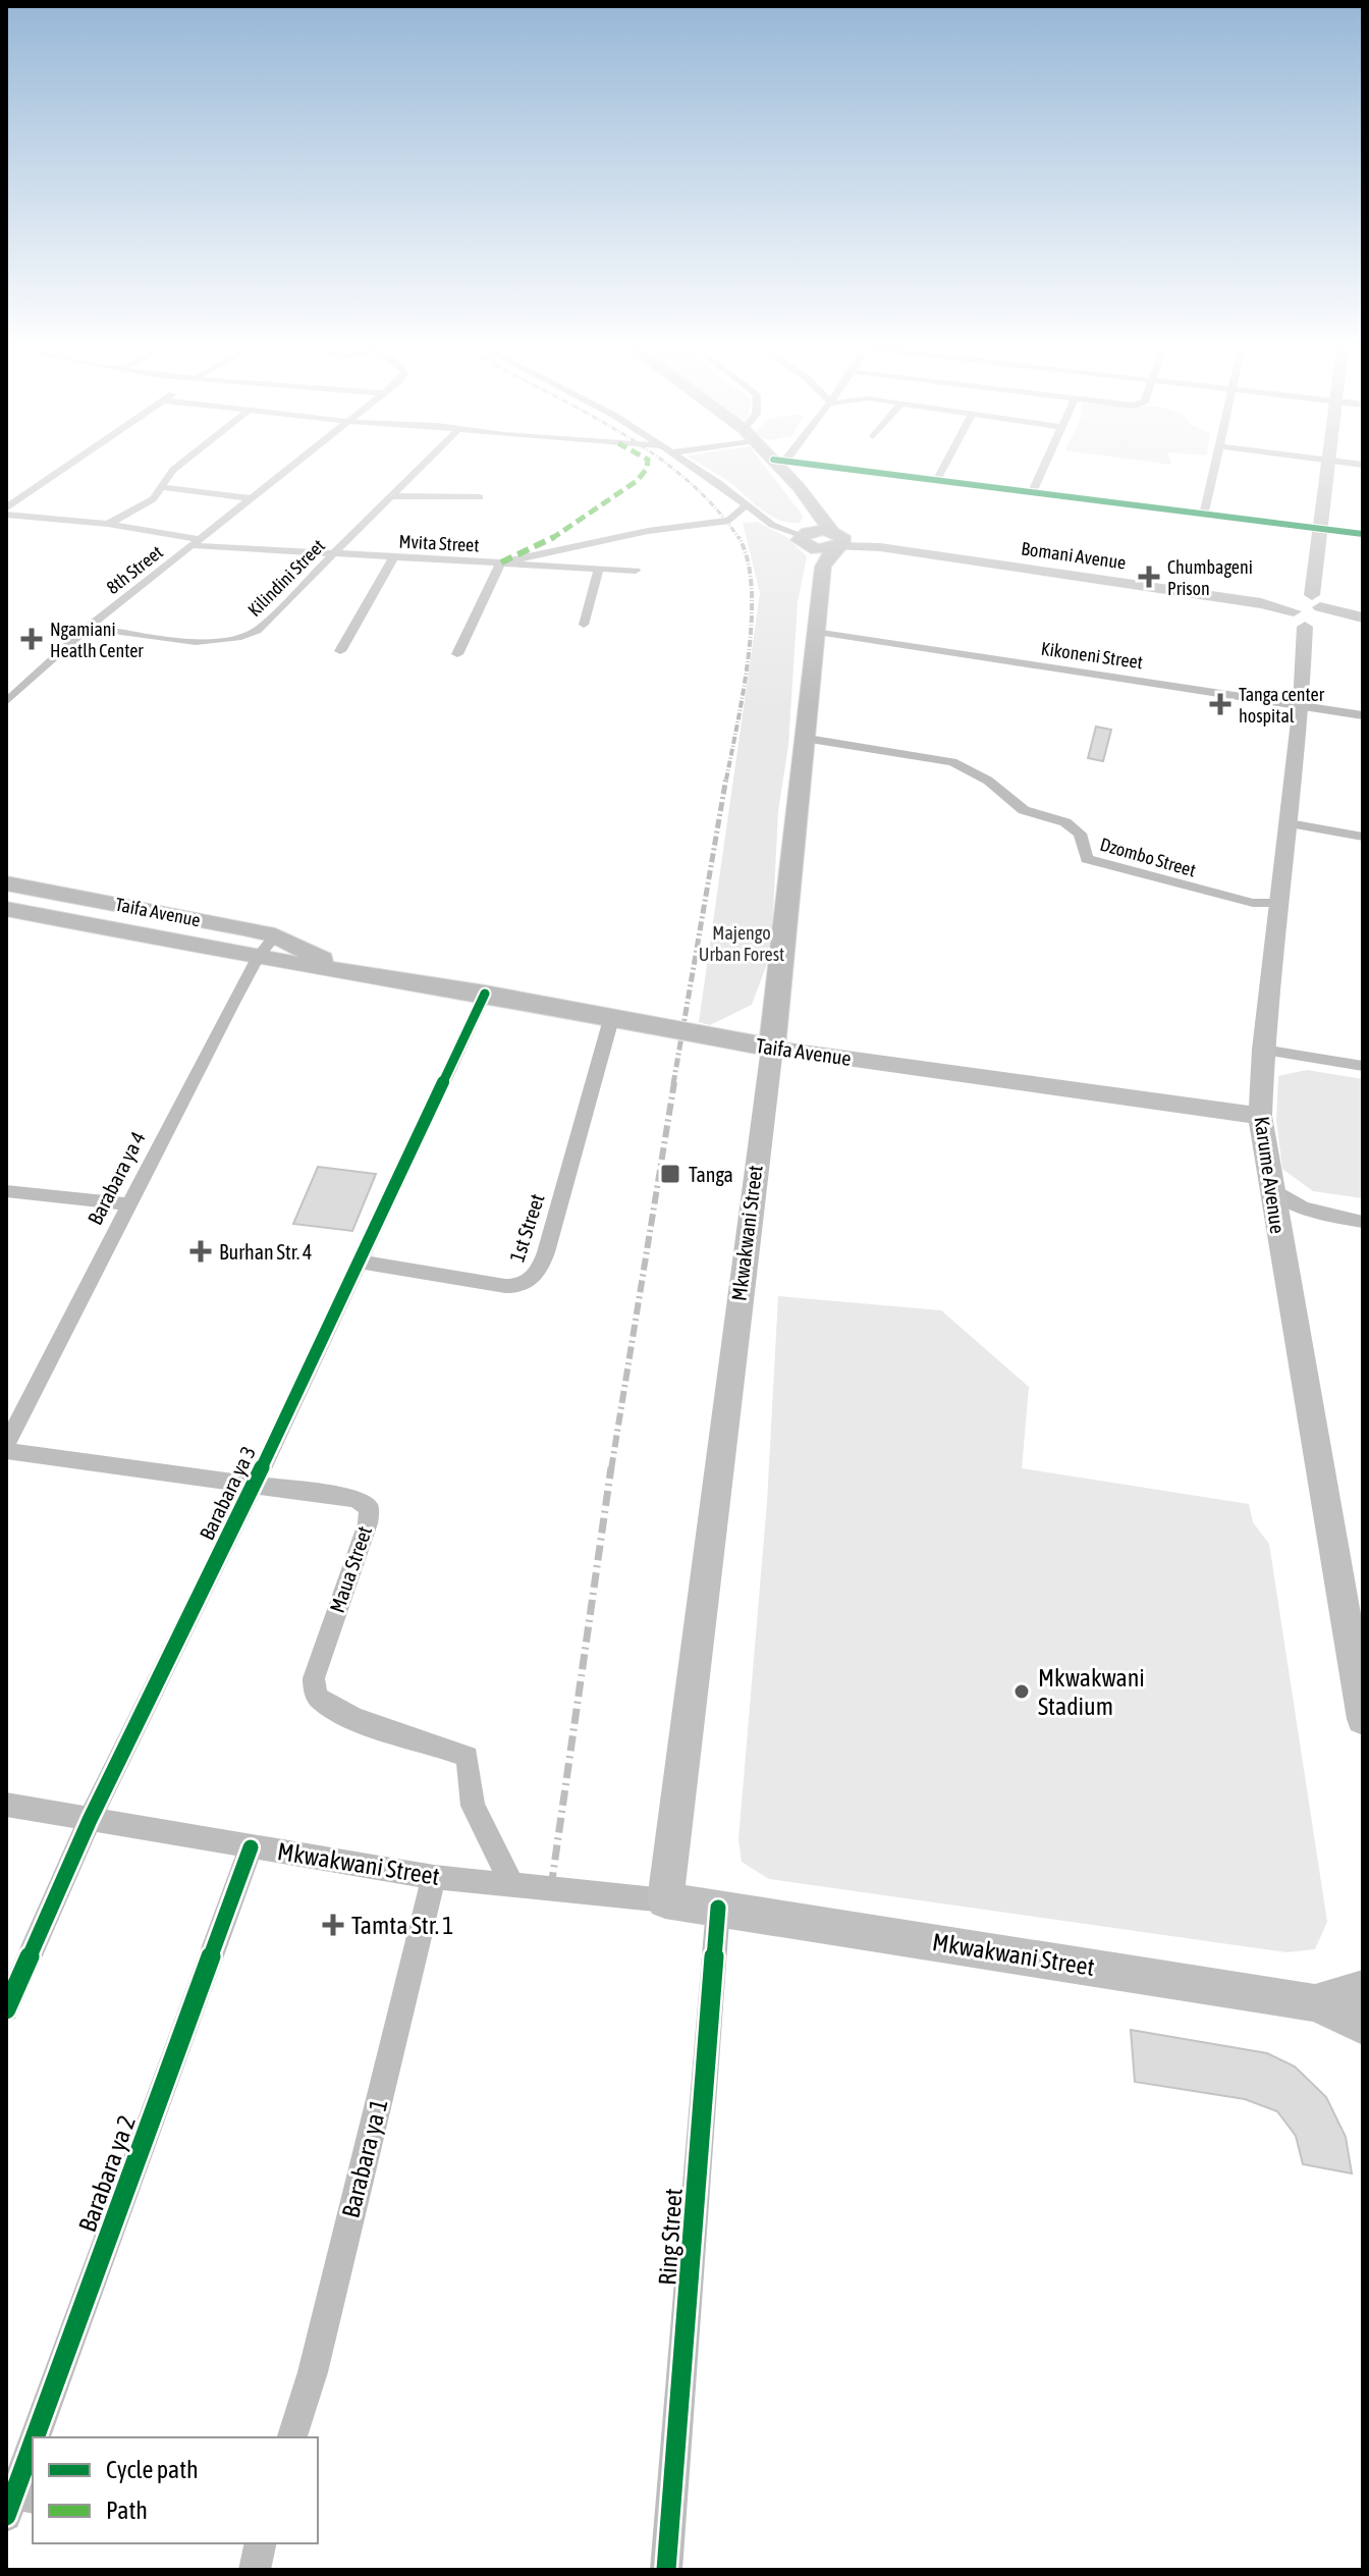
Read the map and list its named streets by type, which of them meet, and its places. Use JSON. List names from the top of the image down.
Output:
{
  "streets": {
    "main road": [
      "Bomani Avenue",
      "Taifa Avenue",
      "Karume Avenue",
      "Mkwakwani Street"
    ],
    "street": [
      "Mvita Street",
      "8th Street",
      "Kilindini Street",
      "Kikoneni Street",
      "Dzombo Street",
      "Barabara ya 4",
      "1st Street",
      "Barabara ya 3",
      "Maua Street",
      "Barabara ya 1",
      "Barabara ya 2",
      "Ring Street"
    ]
  },
  "crossings": [
    ["Mvita Street", "8th Street"],
    ["Mvita Street", "Kilindini Street"],
    ["Bomani Avenue", "Karume Avenue"],
    ["Bomani Avenue", "Mkwakwani Street"],
    ["8th Street", "Kilindini Street"],
    ["Kikoneni Street", "Karume Avenue"],
    ["Kikoneni Street", "Mkwakwani Street"],
    ["Dzombo Street", "Karume Avenue"],
    ["Dzombo Street", "Mkwakwani Street"],
    ["Taifa Avenue", "Karume Avenue"],
    ["Taifa Avenue", "Barabara ya 4"],
    ["Taifa Avenue", "1st Street"],
    ["Taifa Avenue", "Mkwakwani Street"],
    ["Taifa Avenue", "Barabara ya 3"],
    ["Barabara ya 4", "Maua Street"],
    ["1st Street", "Barabara ya 3"],
    ["Mkwakwani Street", "Barabara ya 3"],
    ["Mkwakwani Street", "Maua Street"],
    ["Mkwakwani Street", "Barabara ya 1"],
    ["Mkwakwani Street", "Barabara ya 2"],
    ["Mkwakwani Street", "Ring Street"],
    ["Barabara ya 3", "Maua Street"]
  ],
  "parks": ["Majengo Urban Forest"],
  "places": {
    "health": [
      "Chumbageni Prison",
      "Ngamiani Heatlh Center",
      "Tanga center hospital",
      "Burhan Str. 4",
      "Tamta Str. 1"
    ],
    "transit": ["Tanga"],
    "other": ["Mkwakwani Stadium"]
  },
  "legend": ["Cycle path", "Path"]
}
